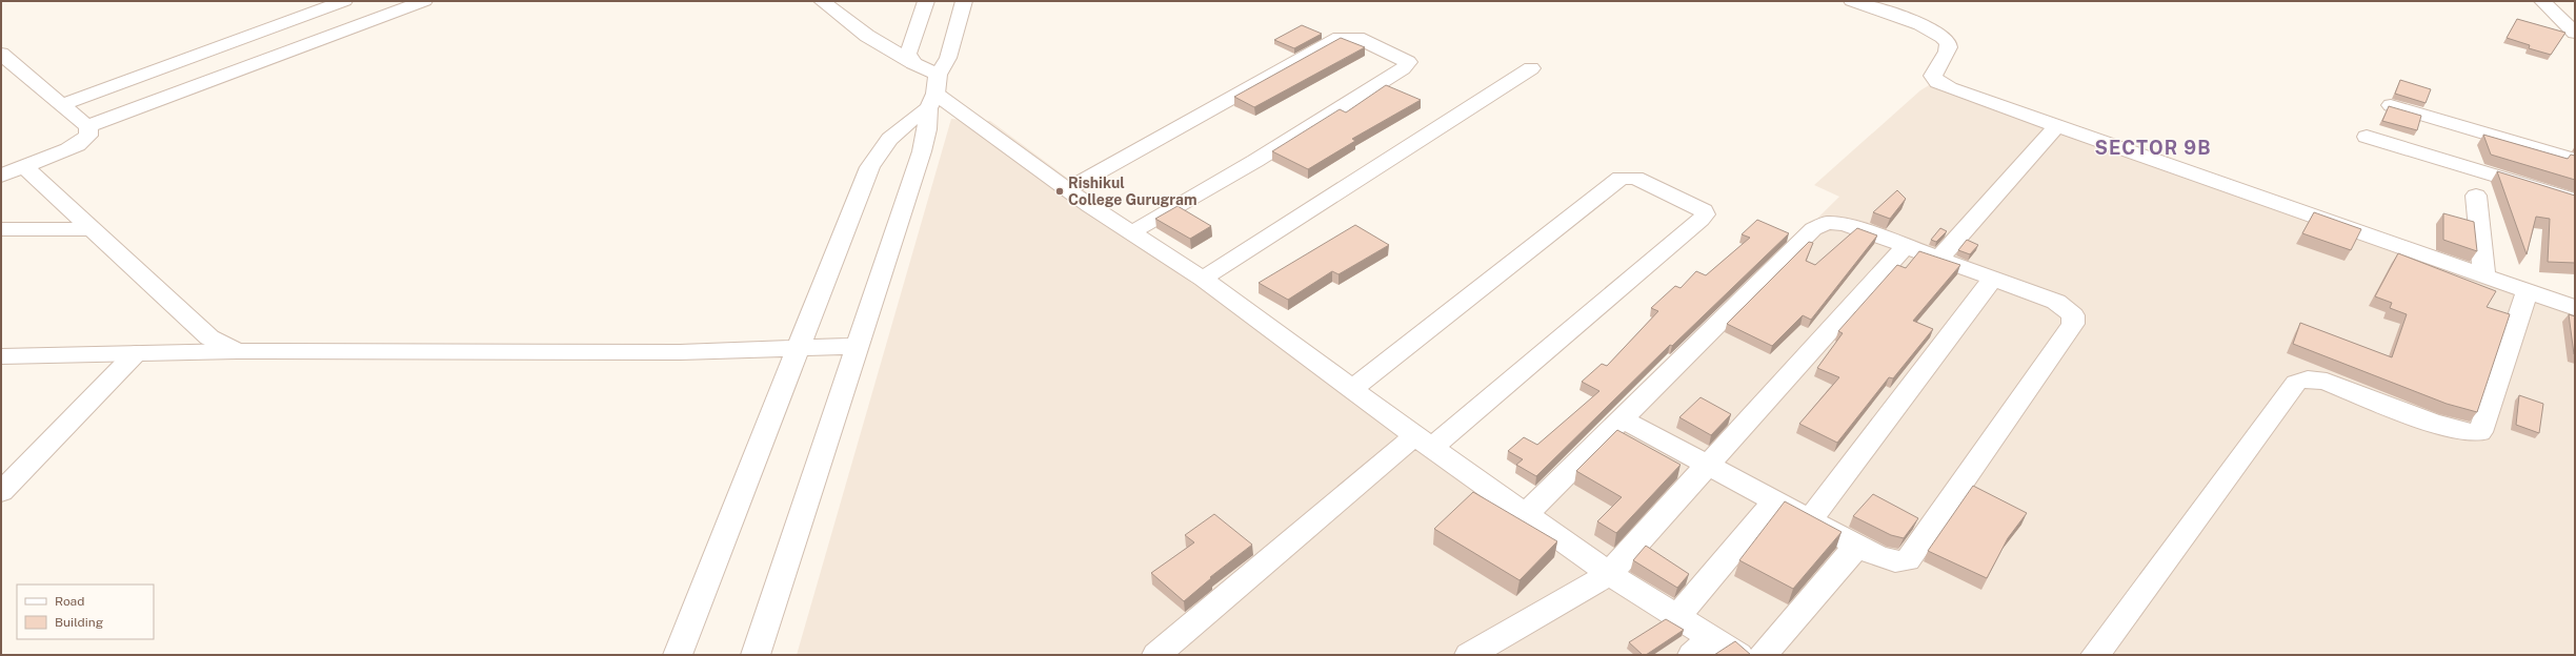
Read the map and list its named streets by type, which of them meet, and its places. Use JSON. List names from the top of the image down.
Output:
{
  "districts": ["SECTOR 9B"],
  "places": ["Rishikul College Gurugram"],
  "legend": ["Road", "Building"]
}
